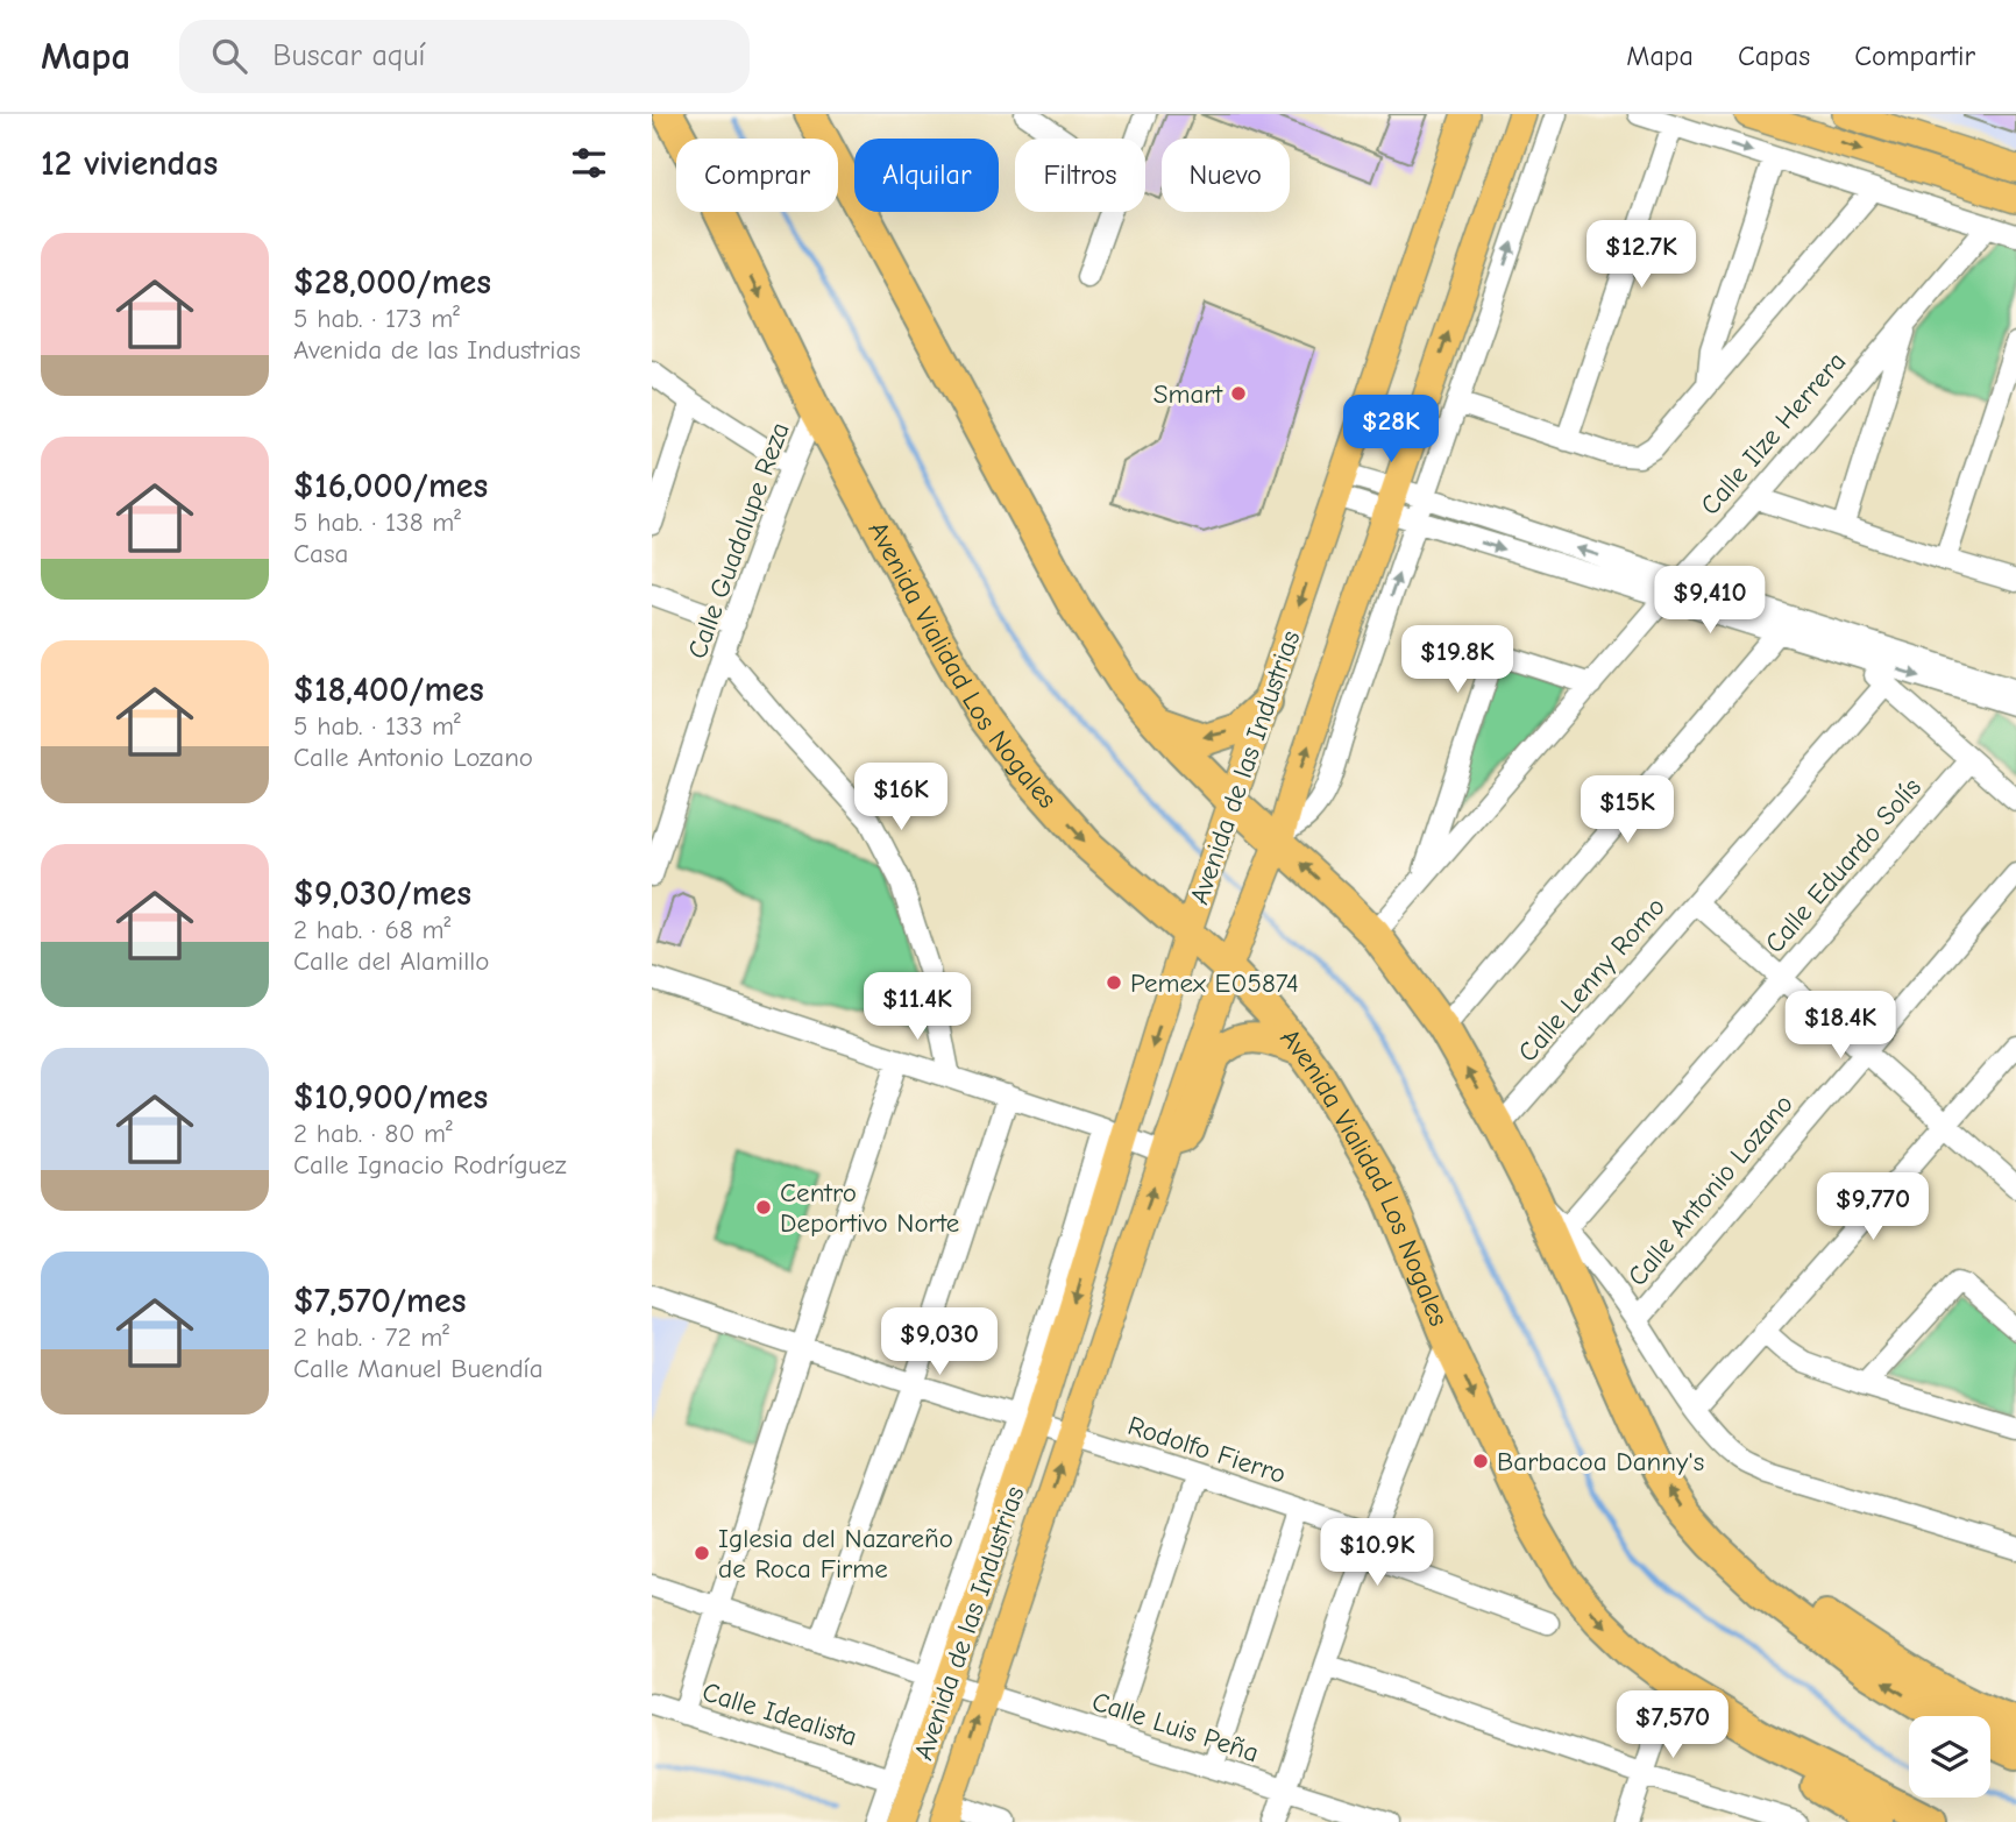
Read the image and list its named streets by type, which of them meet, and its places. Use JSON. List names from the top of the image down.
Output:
{
  "streets": {
    "highway": ["Avenida Vialidad Los Nogales"],
    "main road": ["Avenida de las Industrias"],
    "street": [
      "Calle Ilze Herrera",
      "Calle Guadalupe Reza",
      "Calle Eduardo Solís",
      "Calle Lenny Romo",
      "Calle Antonio Lozano",
      "Rodolfo Fierro",
      "Calle Idealista",
      "Calle Luis Peña"
    ]
  },
  "crossings": [
    ["Calle Guadalupe Reza", "Avenida Vialidad Los Nogales"],
    ["Avenida Vialidad Los Nogales", "Avenida de las Industrias"],
    ["Avenida de las Industrias", "Rodolfo Fierro"],
    ["Avenida de las Industrias", "Calle Idealista"],
    ["Avenida de las Industrias", "Calle Luis Peña"]
  ],
  "places": [
    "Smart",
    "Pemex E05874",
    "Centro Deportivo Norte",
    "Barbacoa Danny's",
    "Iglesia del Nazareño de Roca Firme"
  ],
  "page": {
    "header": "Mapa",
    "search": "Buscar aquí",
    "nav": ["Mapa", "Capas", "Compartir"],
    "heading": "12 viviendas",
    "chip": [
      "Comprar",
      "Alquilar",
      "Filtros",
      "Nuevo"
    ],
    "list": [
      {
        "name": "$28,000/mes",
        "note": "5 hab. · 173 m² · Avenida de las Industrias"
      },
      {
        "name": "$16,000/mes",
        "note": "5 hab. · 138 m² · Casa"
      },
      {
        "name": "$18,400/mes",
        "note": "5 hab. · 133 m² · Calle Antonio Lozano"
      },
      {
        "name": "$9,030/mes",
        "note": "2 hab. · 68 m² · Calle del Alamillo"
      },
      {
        "name": "$10,900/mes",
        "note": "2 hab. · 80 m² · Calle Ignacio Rodríguez"
      },
      {
        "name": "$7,570/mes",
        "note": "2 hab. · 72 m² · Calle Manuel Buendía"
      }
    ],
    "price": [
      "$12.7K",
      "$28K",
      "$9,410",
      "$19.8K",
      "$16K",
      "$15K",
      "$11.4K",
      "$18.4K",
      "$9,770",
      "$9,030",
      "$10.9K",
      "$7,570"
    ]
  }
}
